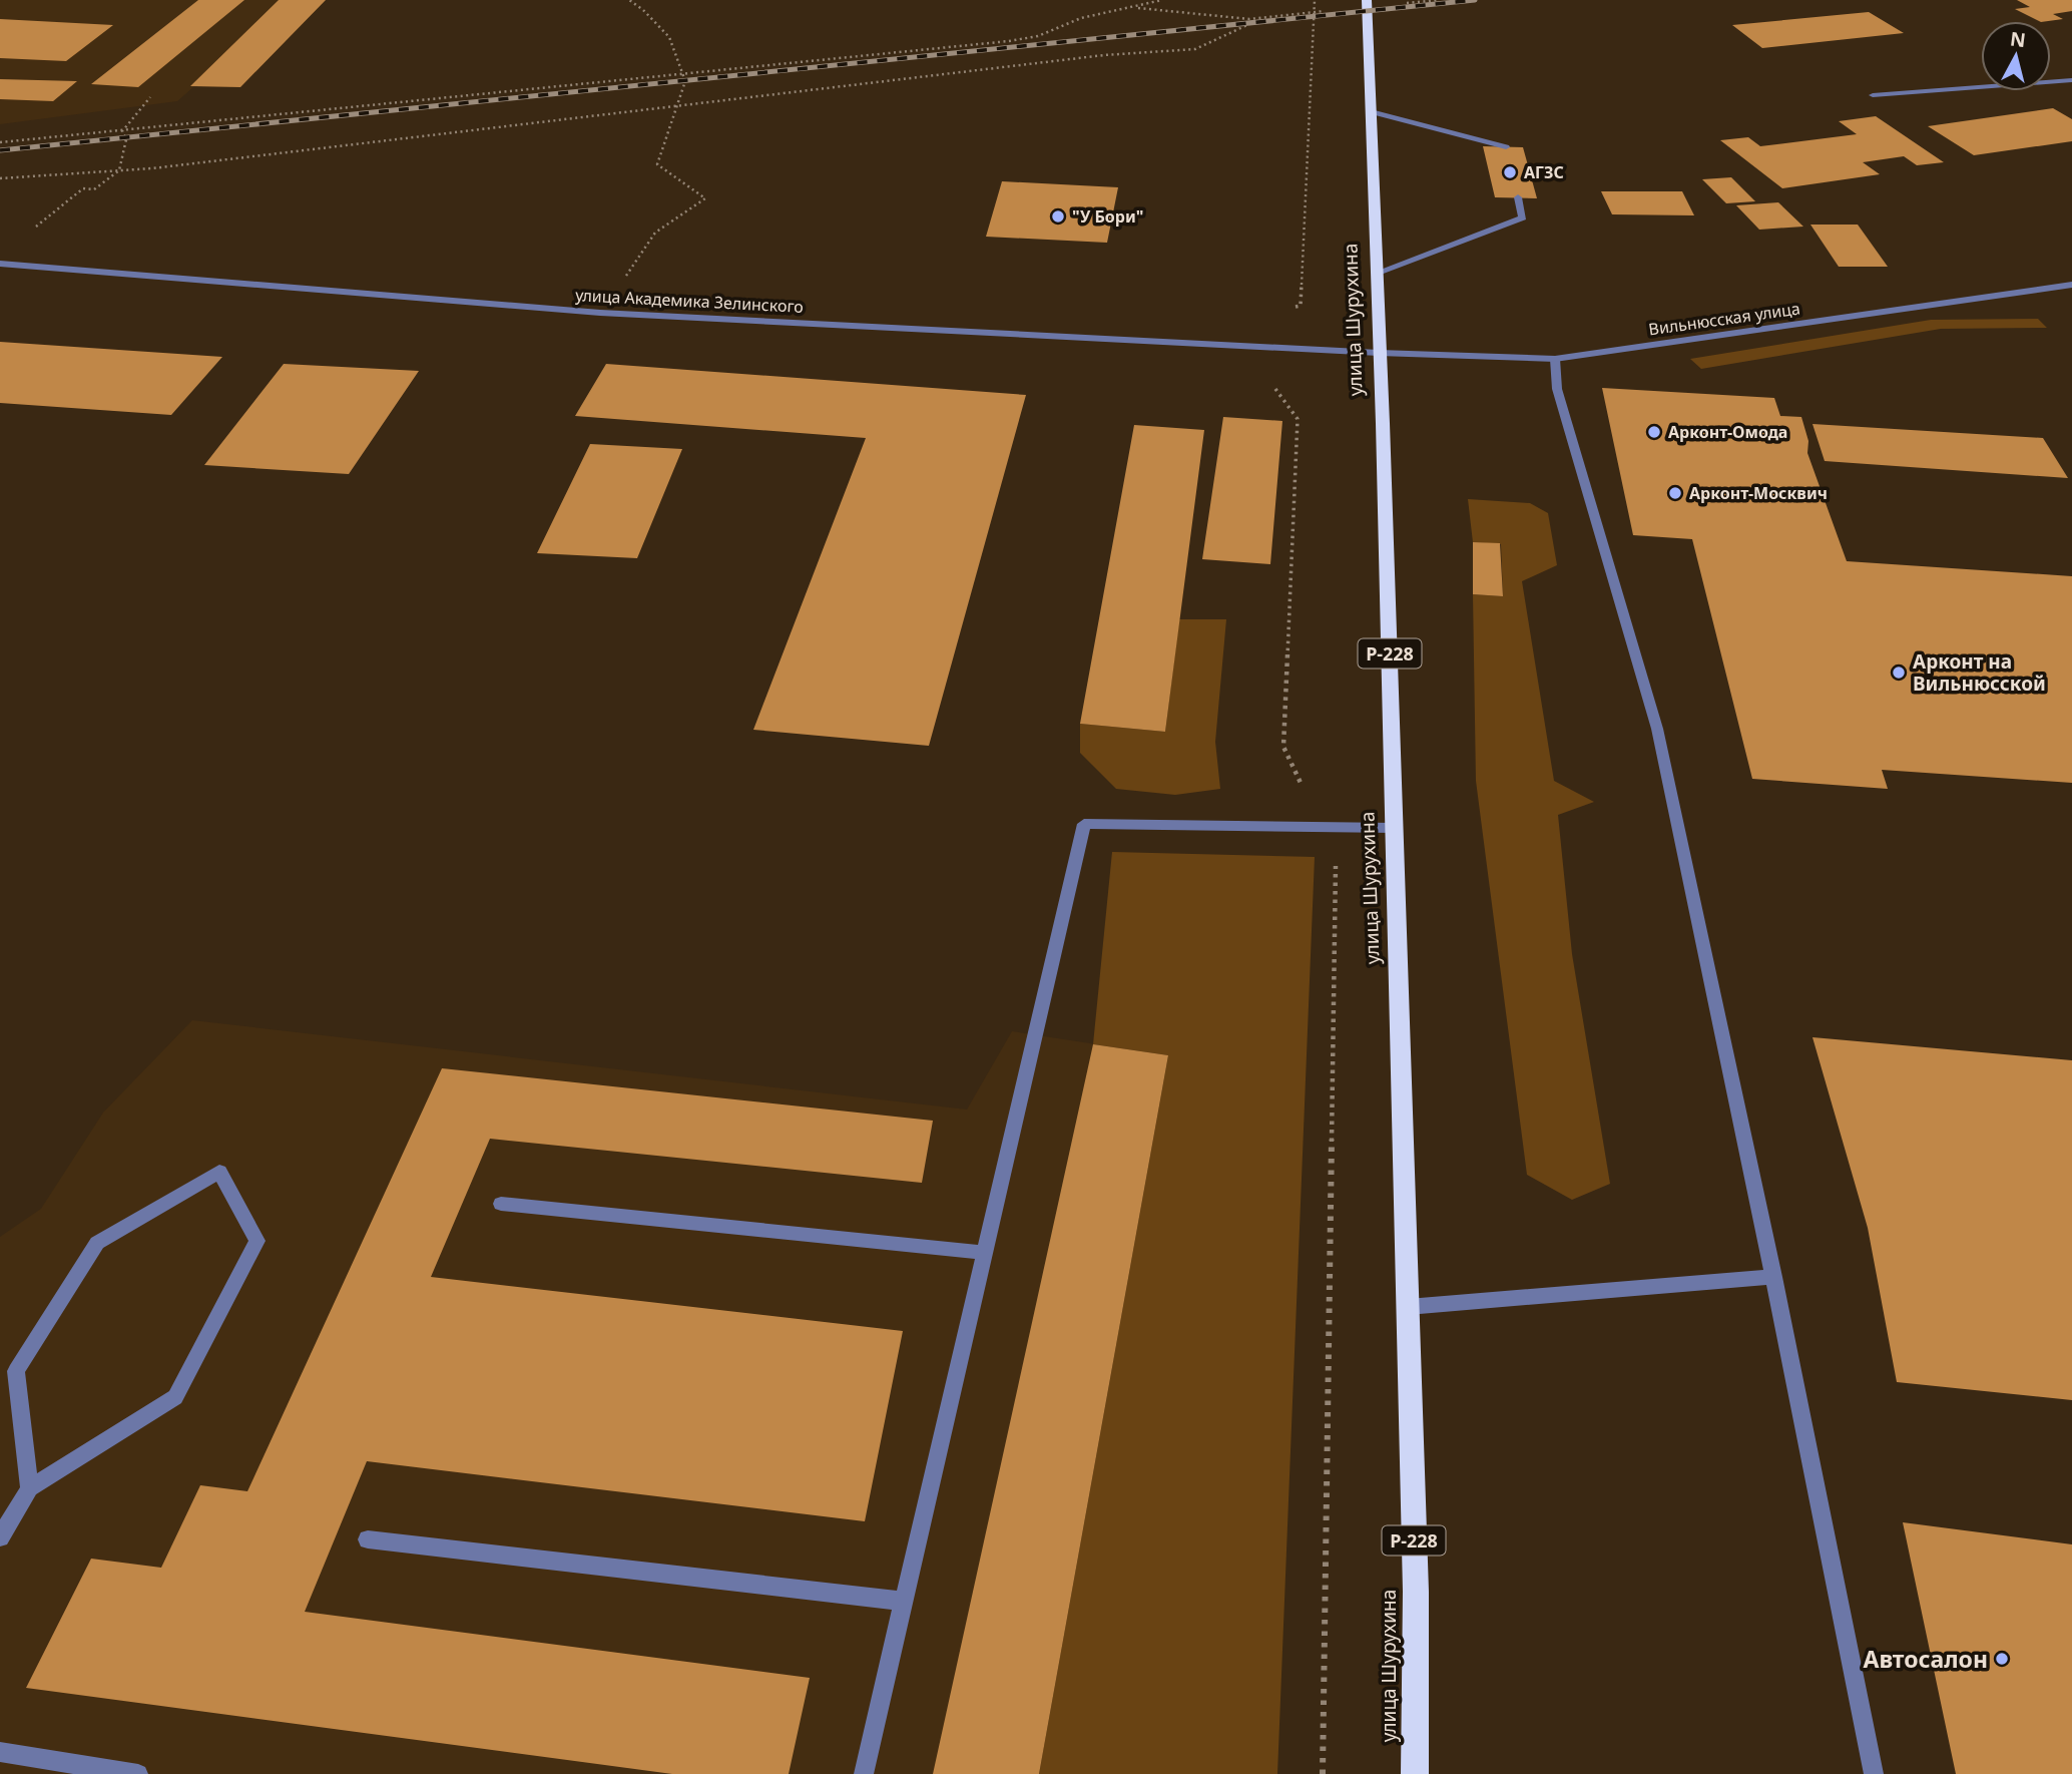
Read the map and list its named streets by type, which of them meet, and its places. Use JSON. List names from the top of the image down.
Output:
{
  "streets": {
    "highway": ["улица Шурухина", "Р-228"],
    "street": ["улица Академика Зелинского", "Вильнюсская улица"]
  },
  "crossings": [
    ["улица Академика Зелинского", "Вильнюсская улица"],
    ["улица Академика Зелинского", "улица Шурухина"],
    ["Вильнюсская улица", "улица Шурухина"]
  ],
  "places": [
    "АГЗС",
    "\"У Бори\"",
    "Арконт-Омода",
    "Арконт-Москвич",
    "Арконт на Вильнюсской",
    "Автосалон"
  ],
  "north": "top"
}
